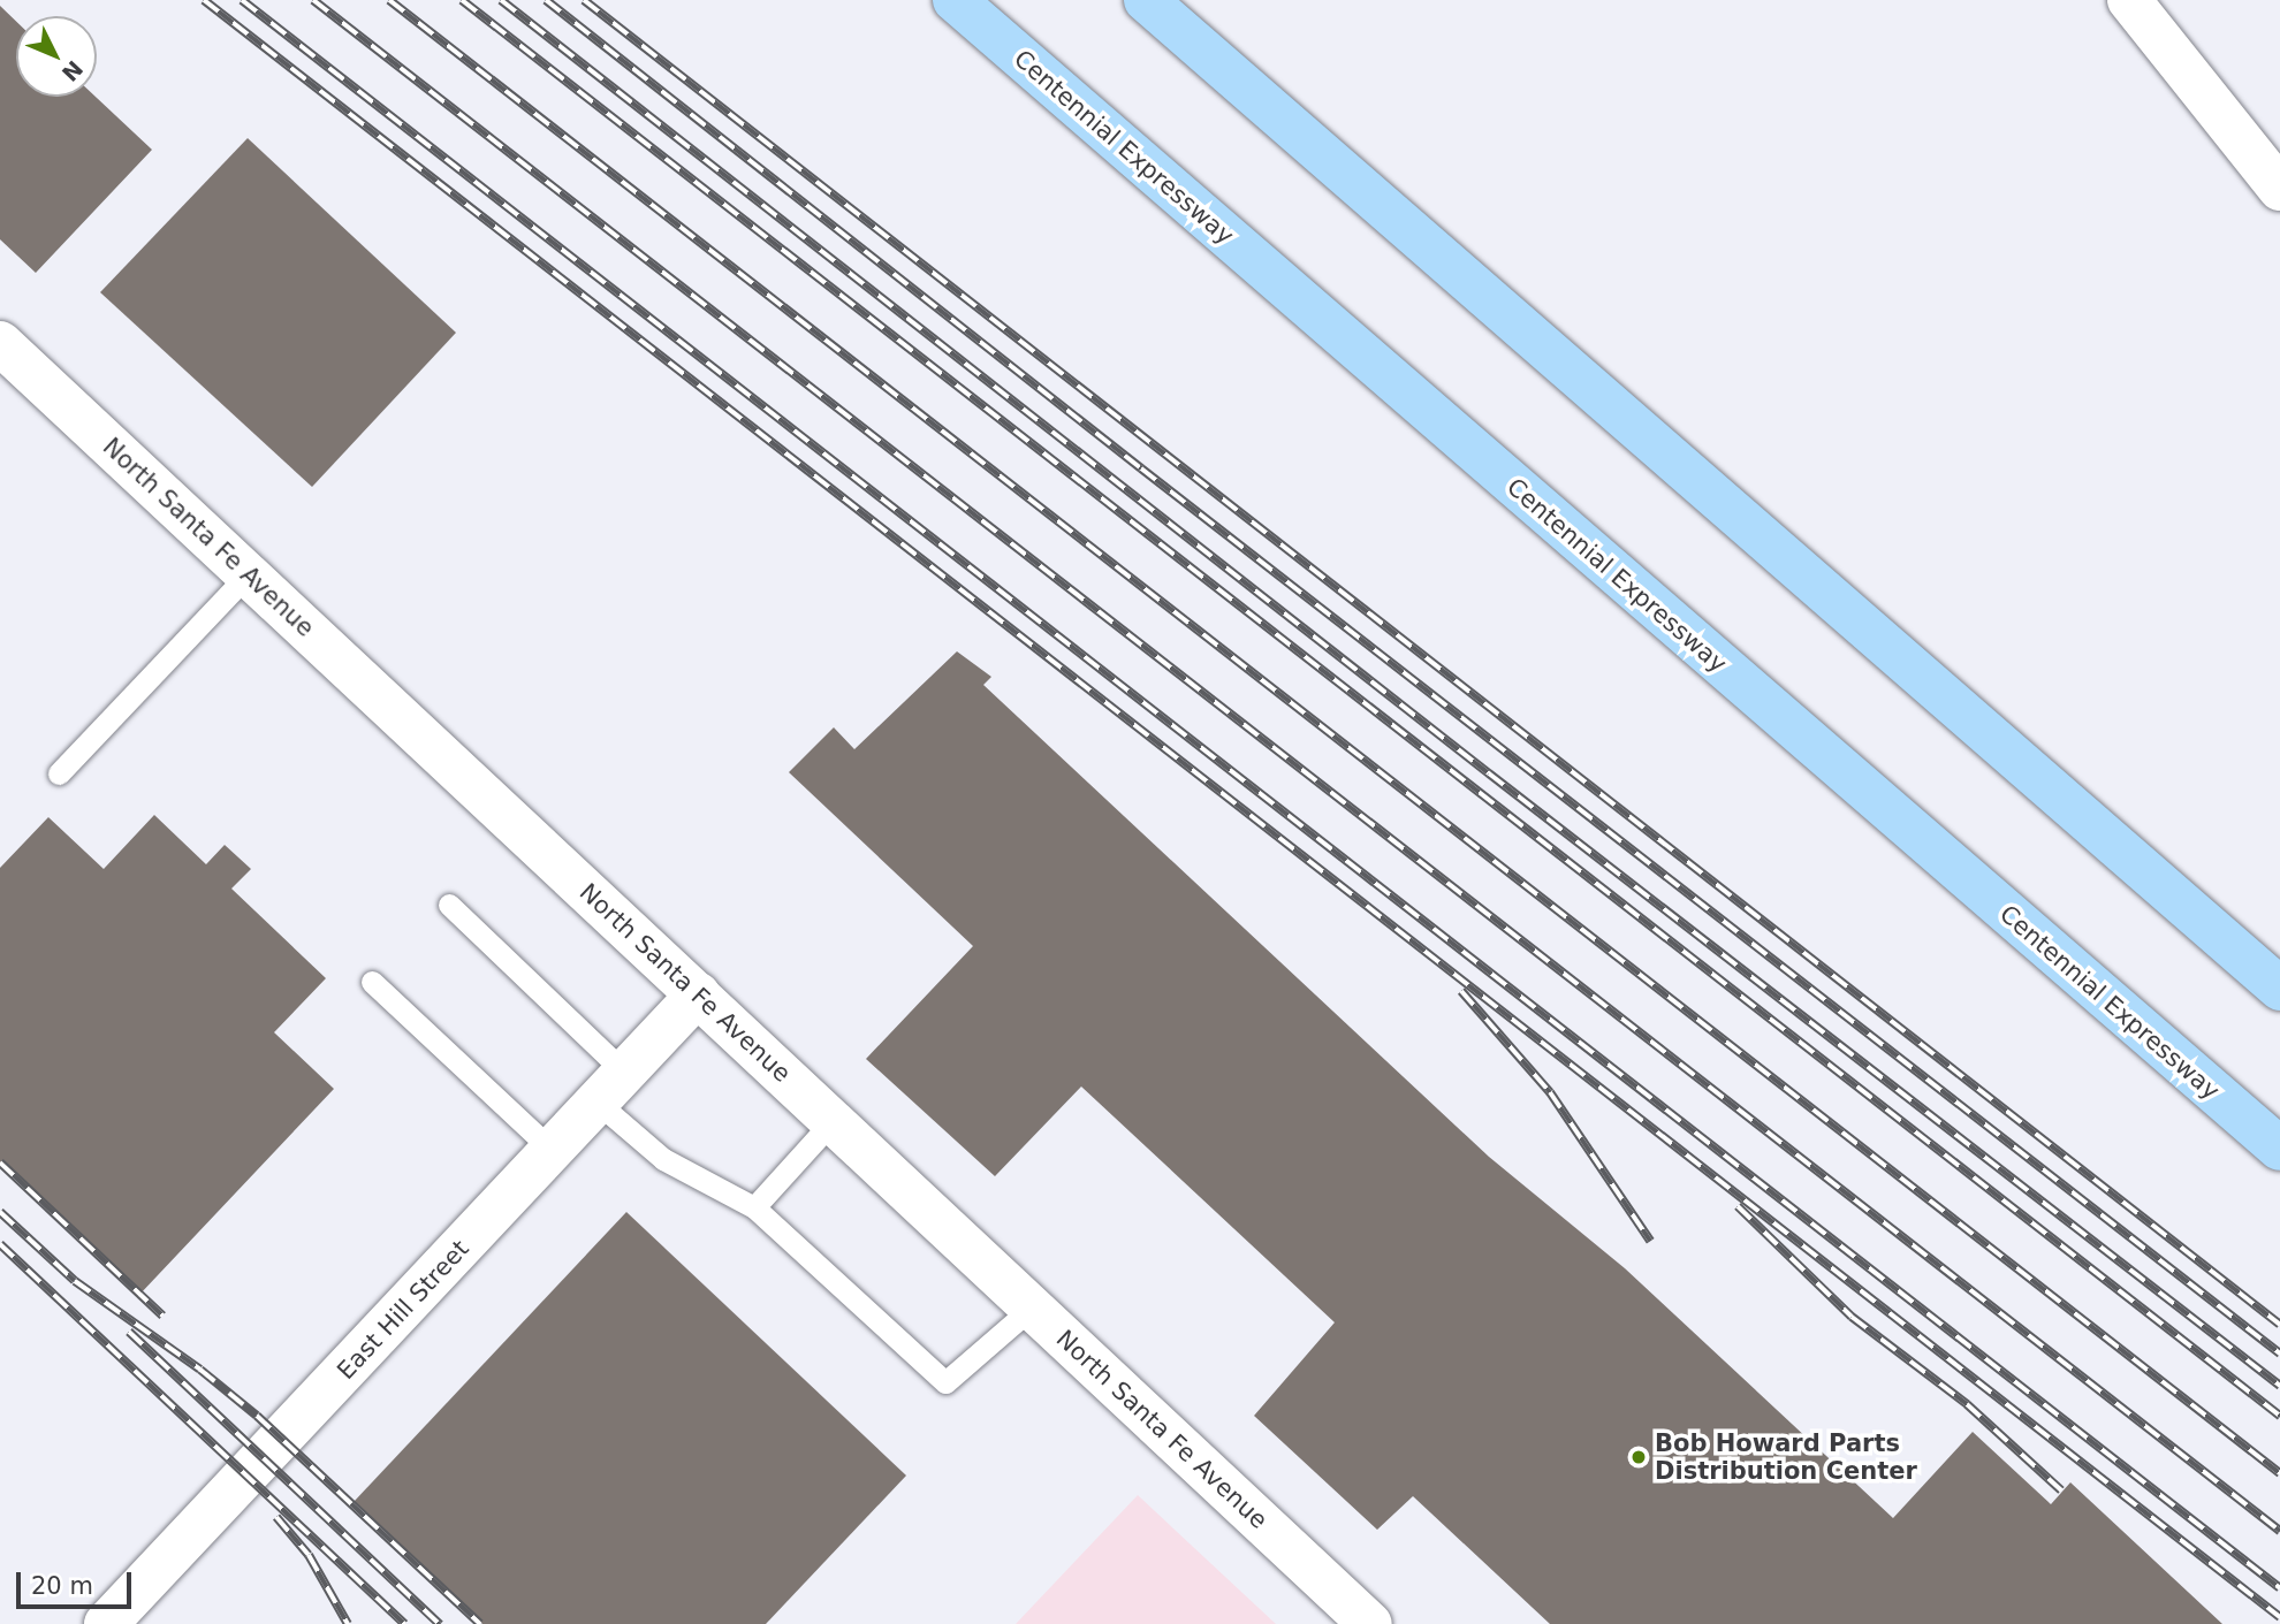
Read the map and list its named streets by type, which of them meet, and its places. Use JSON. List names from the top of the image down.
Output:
{
  "streets": {
    "highway": ["Centennial Expressway"],
    "street": ["North Santa Fe Avenue", "East Hill Street"]
  },
  "crossings": [
    ["North Santa Fe Avenue", "East Hill Street"]
  ],
  "places": ["Bob Howard Parts Distribution Center"],
  "scale_bar": "20 m",
  "north": "bottom right"
}
